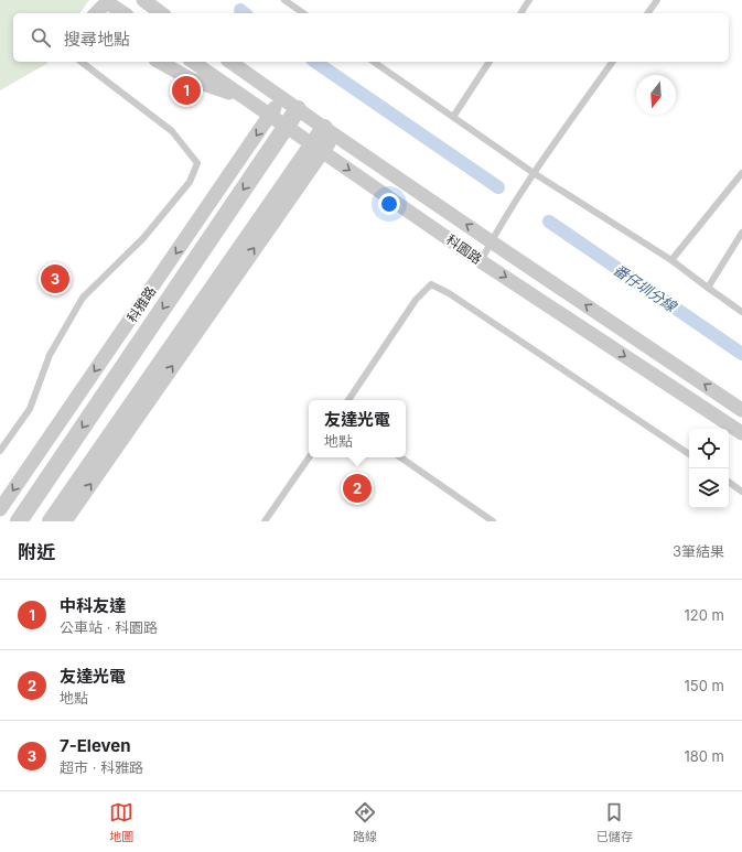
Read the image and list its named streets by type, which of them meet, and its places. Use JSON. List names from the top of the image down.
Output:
{
  "streets": {
    "street": ["科園路", "科雅路"]
  },
  "crossings": [
    ["科園路", "科雅路"]
  ],
  "water": ["番仔圳分線"],
  "north": "bottom",
  "page": {
    "search": "搜尋地點",
    "pins": ["1", "3", "2"],
    "popup": ["友達光電", "地點"],
    "heading": ["附近", "3筆結果"],
    "list": [
      {
        "mark": "1",
        "name": "中科友達",
        "note": "公車站 · 科園路",
        "value": "120 m"
      },
      {
        "mark": "2",
        "name": "友達光電",
        "note": "地點",
        "value": "150 m"
      },
      {
        "mark": "3",
        "name": "7-Eleven",
        "note": "超市 · 科雅路",
        "value": "180 m"
      }
    ],
    "nav": ["地圖", "路線", "已儲存"]
  }
}
